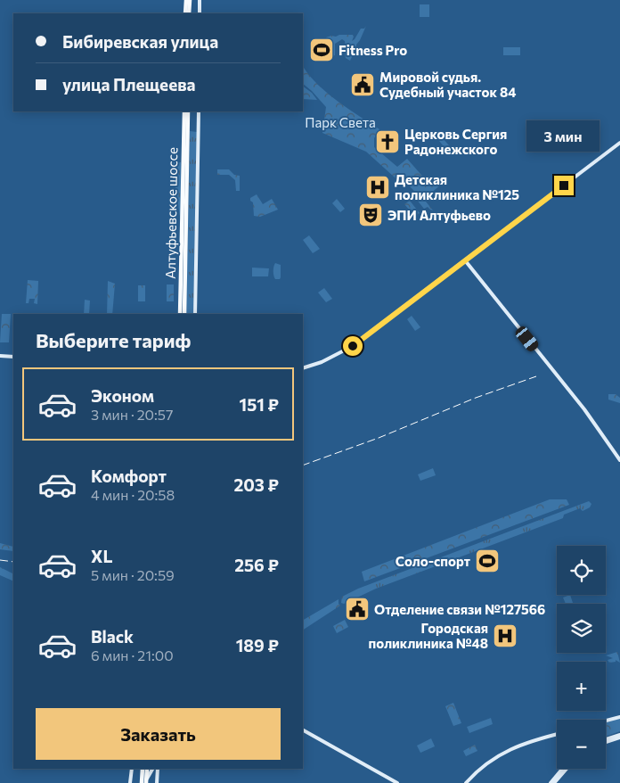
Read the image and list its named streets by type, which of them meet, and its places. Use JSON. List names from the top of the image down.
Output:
{
  "streets": {
    "main road": ["Алтуфьевское шоссе"]
  },
  "parks": ["Парк Света"],
  "places": {
    "sports": ["Fitness Pro", "Соло-спорт"],
    "public building": ["Мировой судья. Судебный участок 84", "Отделение связи №127566"],
    "church": ["Церковь Сергия Радонежского"],
    "hospital": ["Детская поликлиника №125", "Городская поликлиника №48"],
    "theatre": ["ЭПИ Алтуфьево"]
  },
  "page": {
    "banner": ["Бибиревская улица", "улица Плещеева"],
    "bubble": "3 мин",
    "heading": "Выберите тариф",
    "list": [
      {
        "name": "Эконом",
        "note": "3 мин · 20:57",
        "value": "151 ₽"
      },
      {
        "name": "Комфорт",
        "note": "4 мин · 20:58",
        "value": "203 ₽"
      },
      {
        "name": "XL",
        "note": "5 мин · 20:59",
        "value": "256 ₽"
      },
      {
        "name": "Black",
        "note": "6 мин · 21:00",
        "value": "189 ₽"
      }
    ],
    "map_buttons": ["+", "−"],
    "buttons": "Заказать"
  }
}
